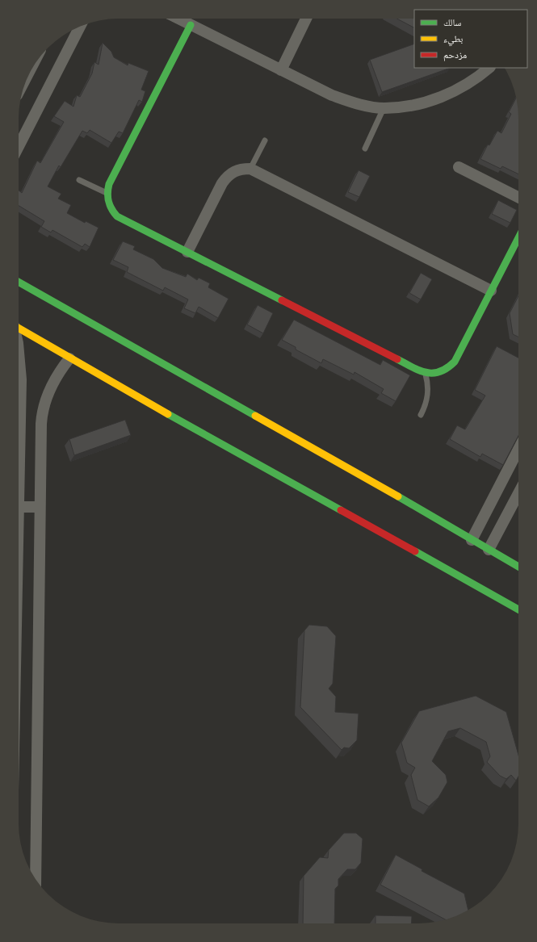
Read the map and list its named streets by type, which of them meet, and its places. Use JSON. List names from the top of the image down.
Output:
{
  "legend": ["سالك", "بطيء", "مزدحم"]
}
